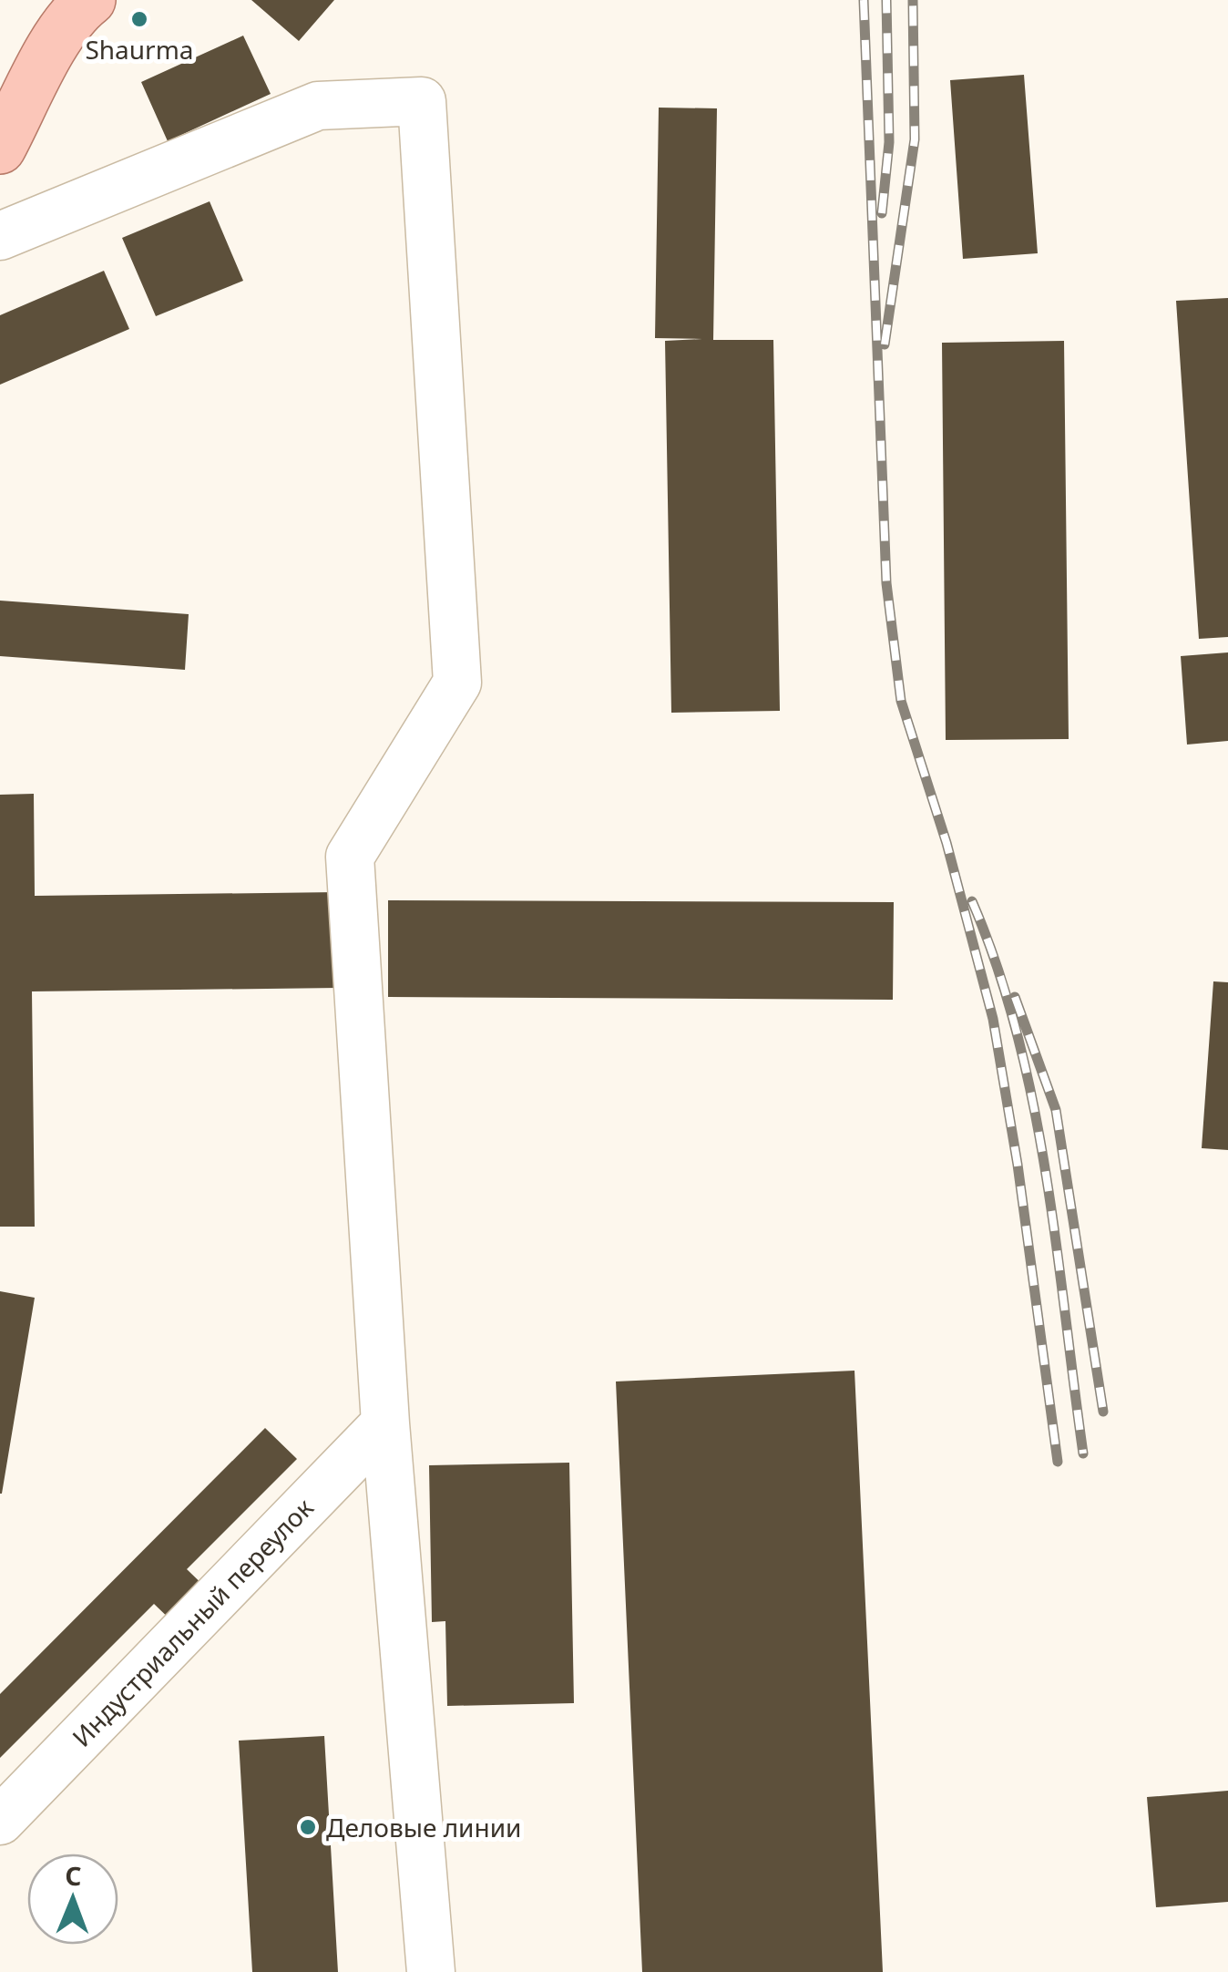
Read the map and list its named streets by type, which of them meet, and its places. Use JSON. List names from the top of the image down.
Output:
{
  "streets": {
    "street": ["Индустриальный переулок"]
  },
  "places": ["Shaurma", "Деловые линии"],
  "north": "top"
}
